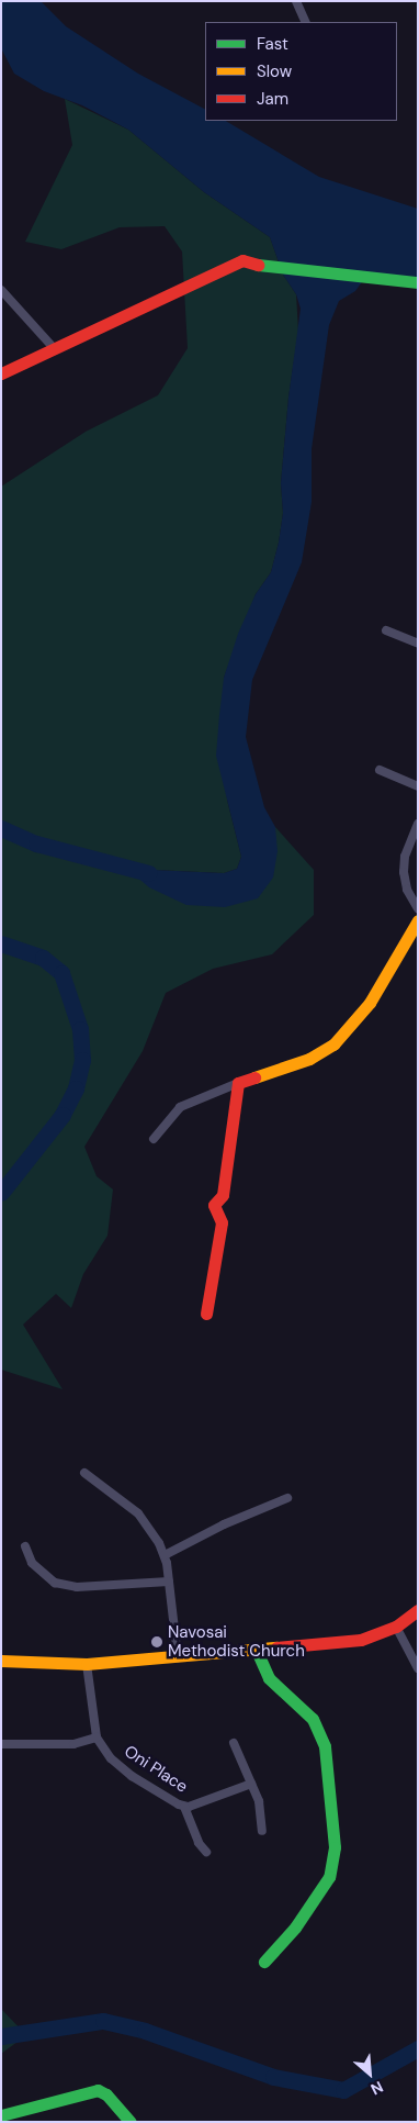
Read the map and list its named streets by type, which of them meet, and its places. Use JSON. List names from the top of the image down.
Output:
{
  "streets": {
    "street": ["Oni Place"]
  },
  "places": ["Navosai Methodist Church"],
  "legend": ["Fast", "Slow", "Jam"],
  "north": "bottom right"
}
